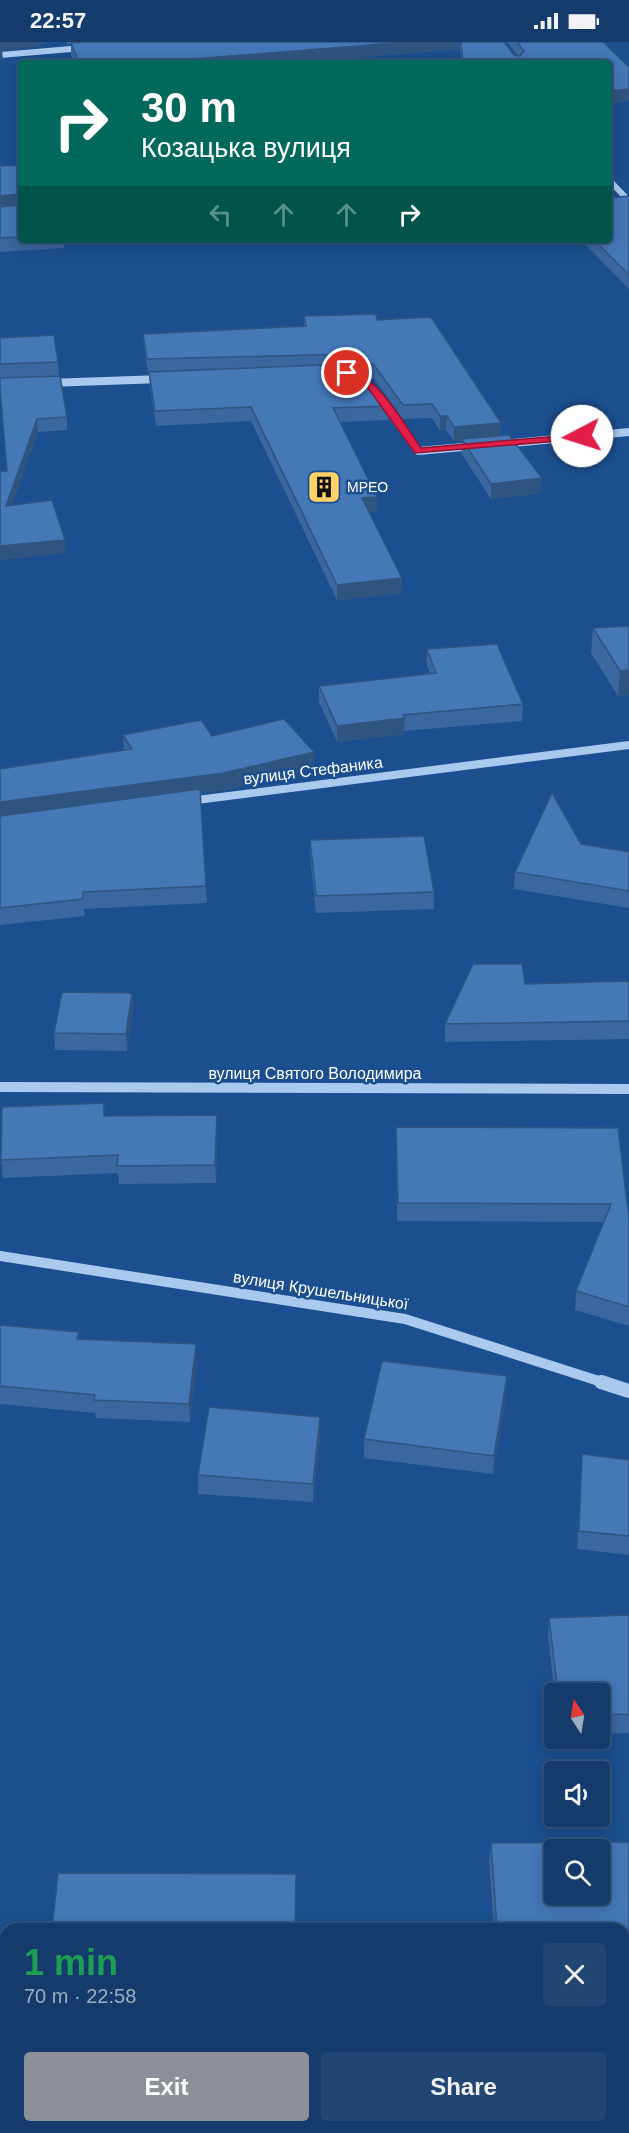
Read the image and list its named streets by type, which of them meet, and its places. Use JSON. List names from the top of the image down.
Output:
{
  "streets": {
    "street": ["вулиця Стефаника", "вулиця Святого Володимира", "вулиця Крушельницької"]
  },
  "places": {
    "building": ["МРЕО"]
  },
  "north": "top",
  "page": {
    "status": "22:57",
    "turn": ["30 m", "Козацька вулиця"],
    "heading": ["1 min", "70 m · 22:58"],
    "buttons": ["Exit", "Share"]
  }
}
